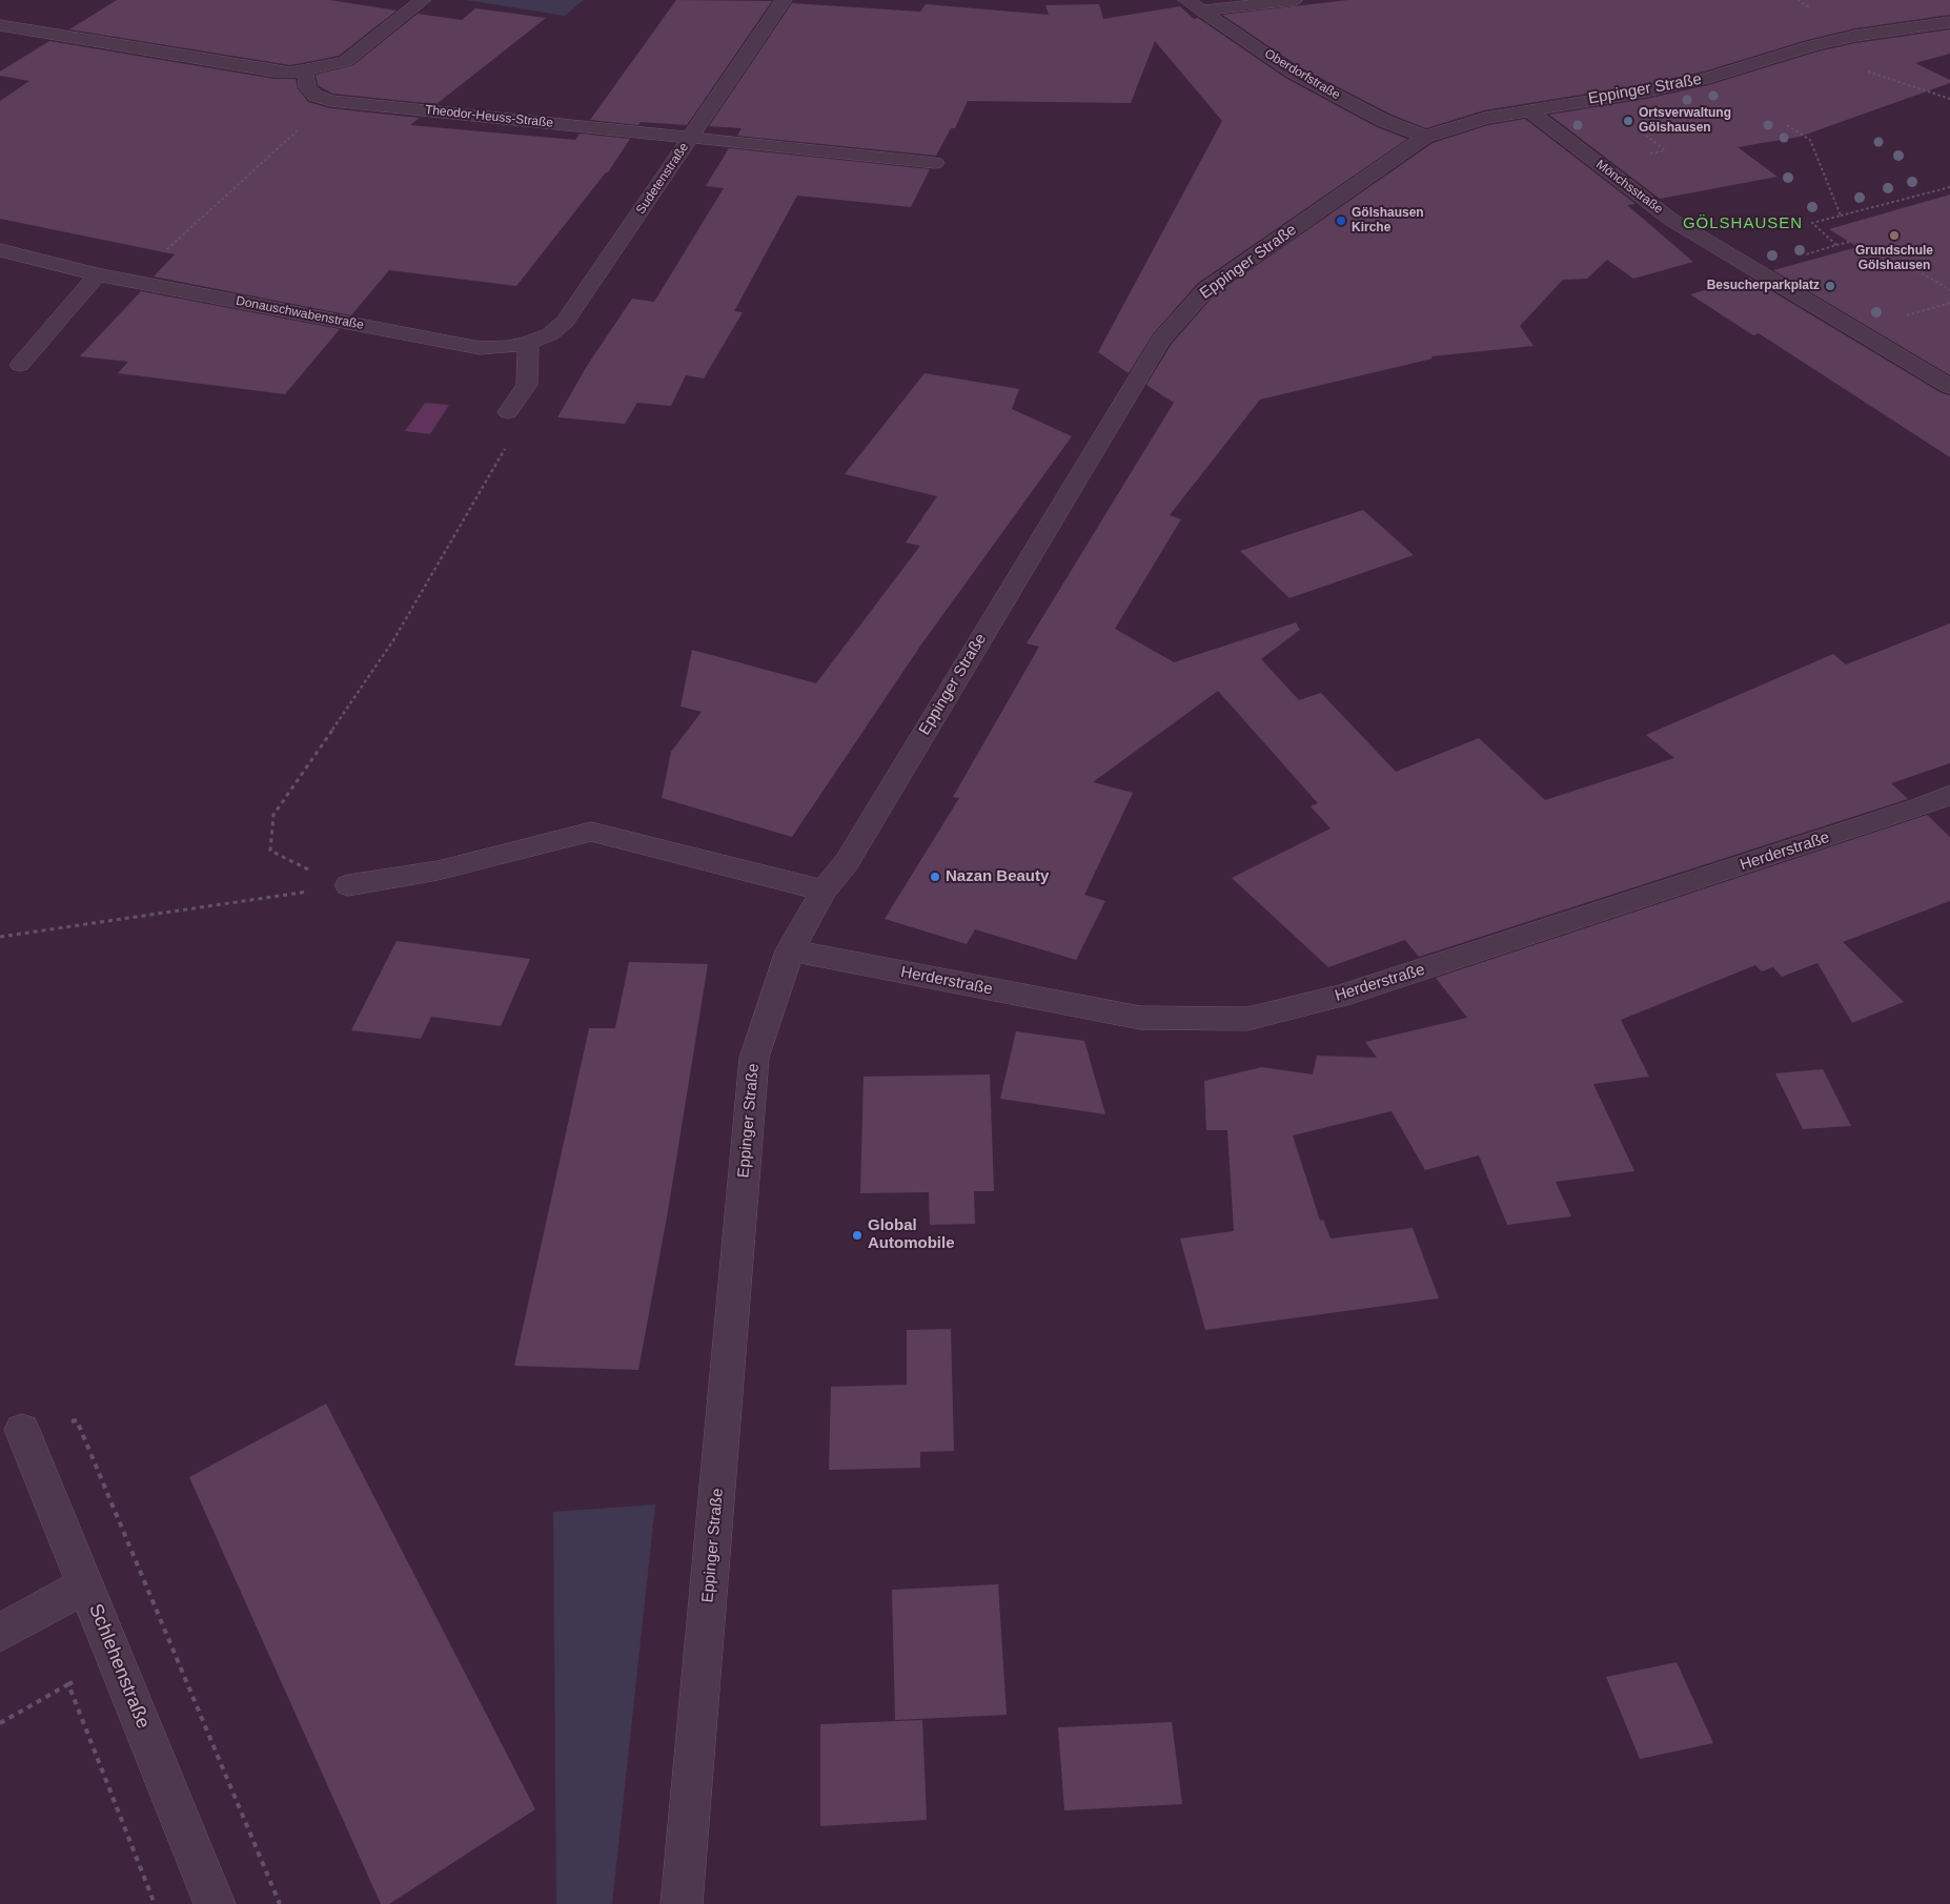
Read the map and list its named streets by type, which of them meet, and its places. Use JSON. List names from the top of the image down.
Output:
{
  "streets": {
    "street": [
      "Oberdorfstraße",
      "Eppinger Straße",
      "Theodor-Heuss-Straße",
      "Sudetenstraße",
      "Mönchsstraße",
      "Donauschwabenstraße",
      "Herderstraße",
      "Schlehenstraße"
    ]
  },
  "crossings": [
    ["Oberdorfstraße", "Eppinger Straße"],
    ["Eppinger Straße", "Mönchsstraße"],
    ["Eppinger Straße", "Herderstraße"],
    ["Theodor-Heuss-Straße", "Sudetenstraße"],
    ["Sudetenstraße", "Donauschwabenstraße"]
  ],
  "districts": ["GÖLSHAUSEN"],
  "places": [
    "Ortsverwaltung Gölshausen",
    "Gölshausen Kirche",
    "Grundschule Gölshausen",
    "Besucherparkplatz",
    "Nazan Beauty",
    "Global Automobile"
  ]
}
